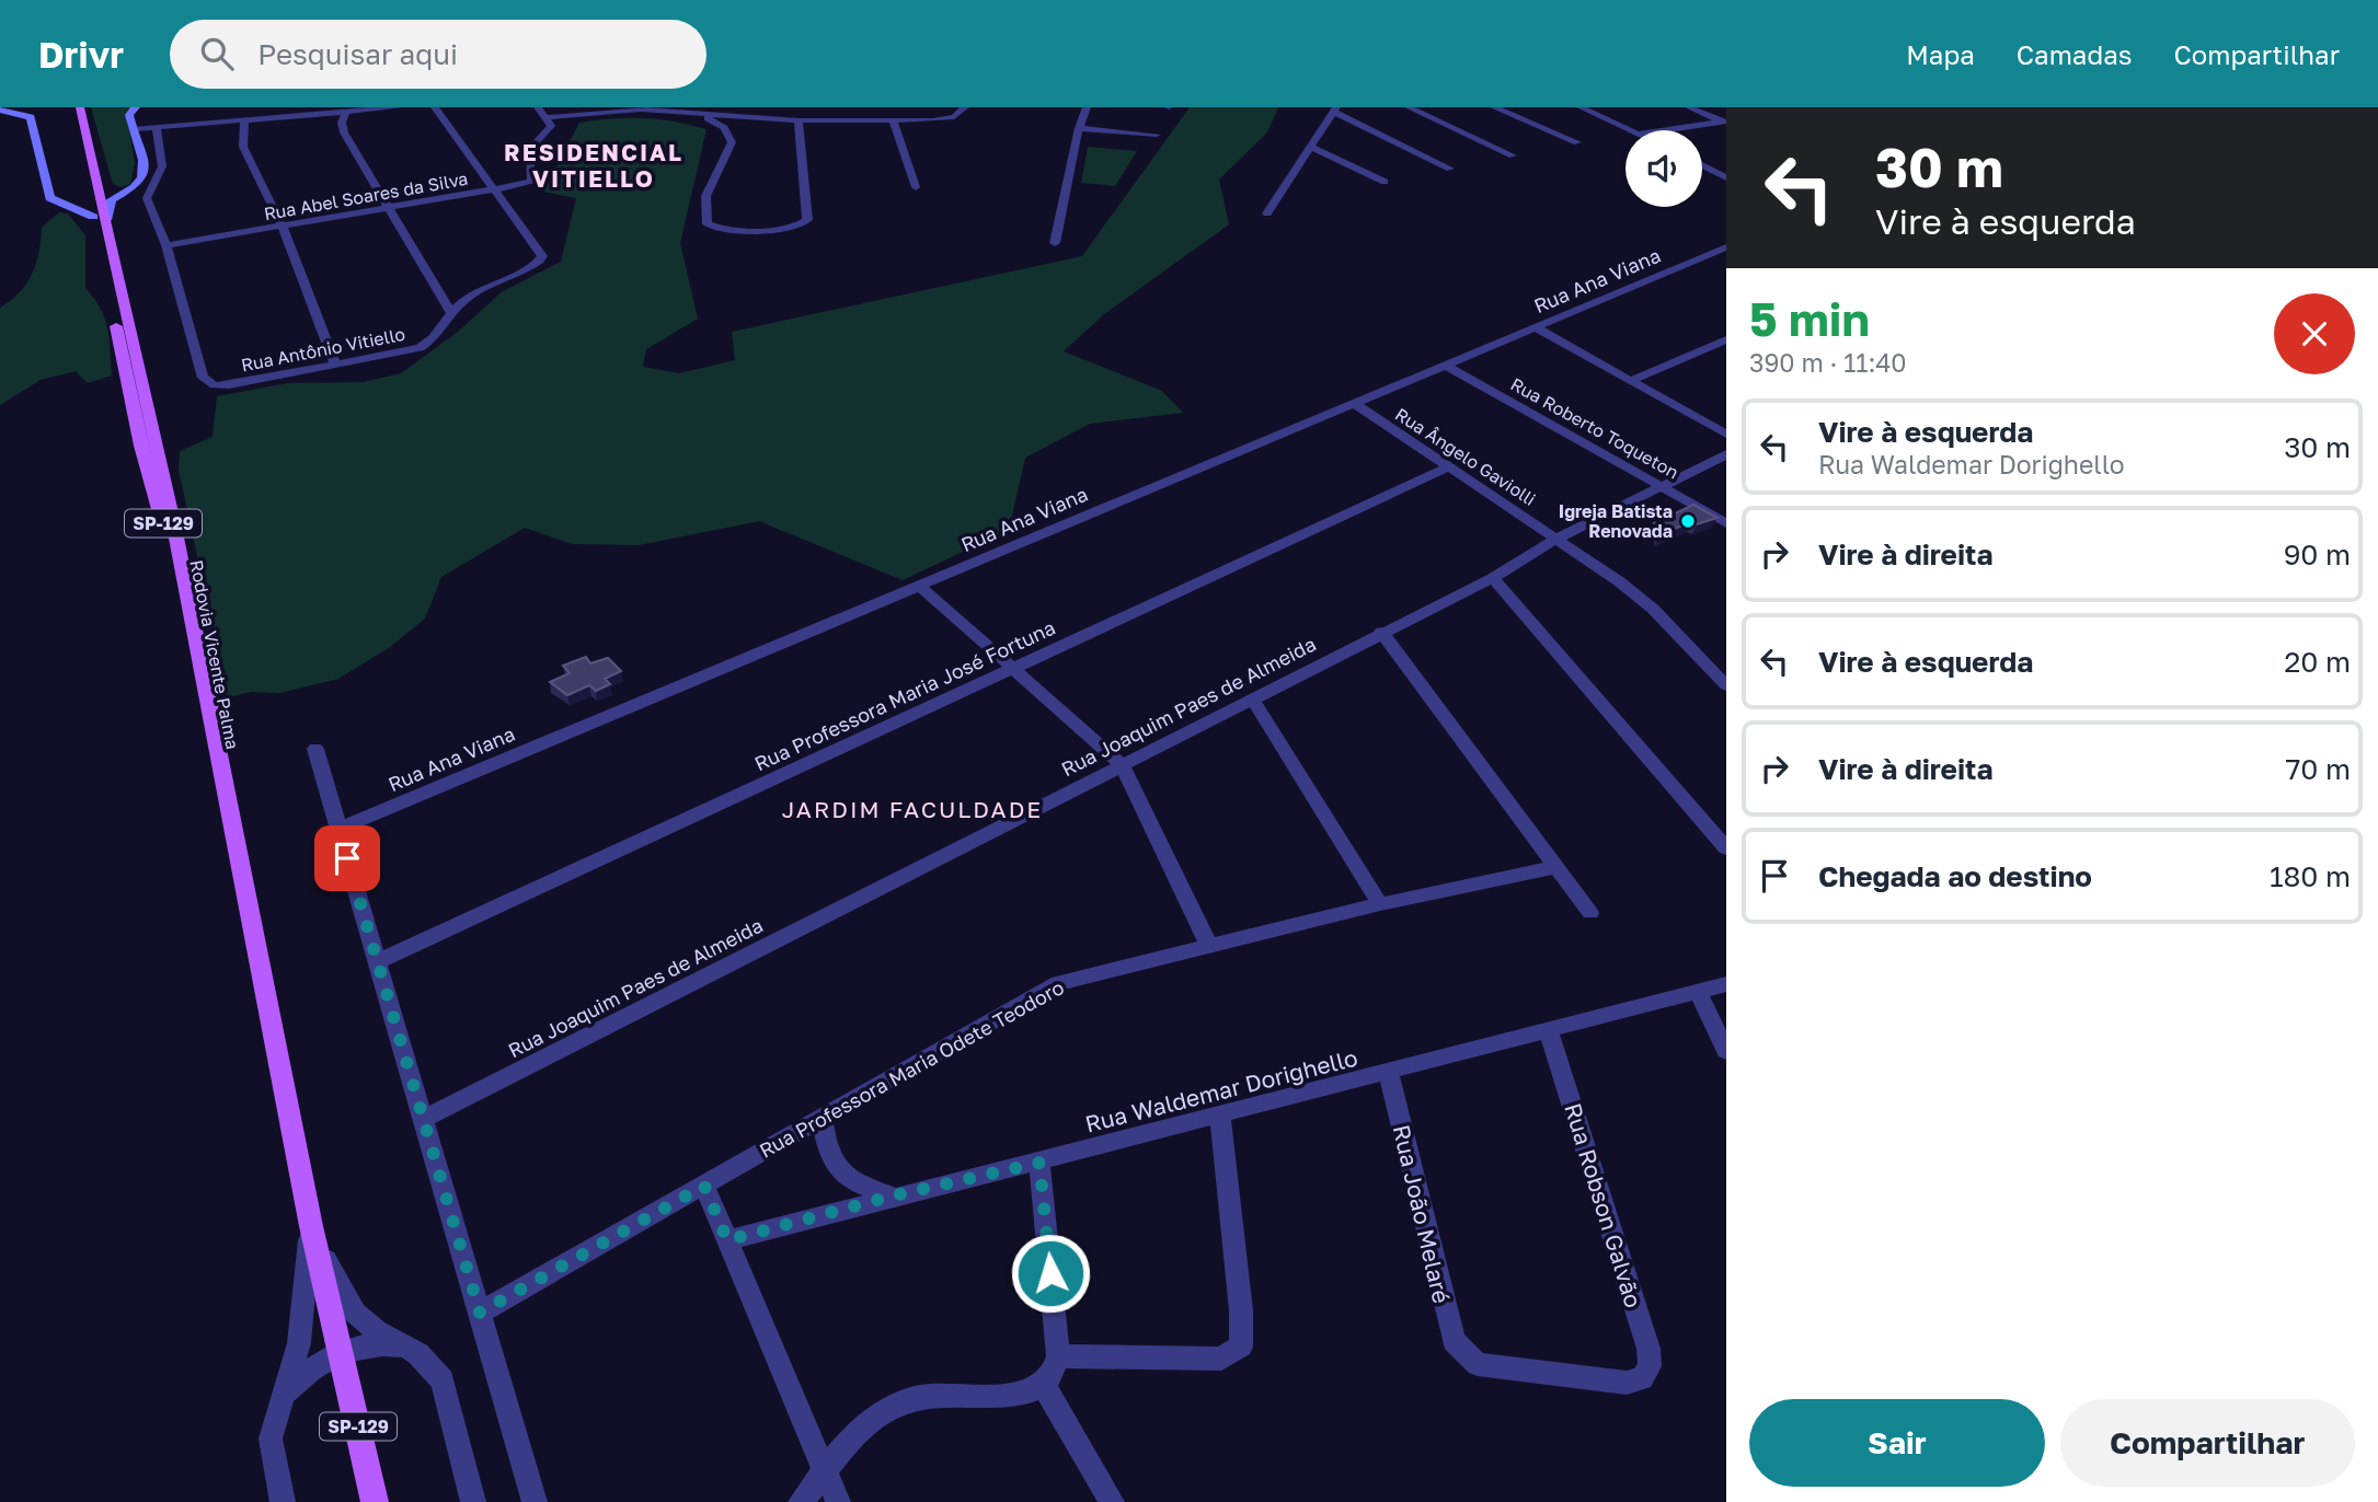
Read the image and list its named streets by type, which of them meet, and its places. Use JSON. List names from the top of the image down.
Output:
{
  "streets": {
    "main road": ["SP-129", "Rodovia Vicente Palma"],
    "street": [
      "Rua Abel Soares da Silva",
      "Rua Ana Viana",
      "Rua Antônio Vitiello",
      "Rua Roberto Toqueton",
      "Rua Ângelo Gaviolli",
      "Rua Professora Maria José Fortuna",
      "Rua Joaquim Paes de Almeida",
      "Rua Professora Maria Odete Teodoro",
      "Rua Waldemar Dorighello",
      "Rua Robson Galvão",
      "Rua João Melaré"
    ]
  },
  "crossings": [
    ["Rua Abel Soares da Silva", "Rua Antônio Vitiello"],
    ["Rua Ana Viana", "Rua Roberto Toqueton"],
    ["Rua Ana Viana", "Rua Ângelo Gaviolli"],
    ["Rua Roberto Toqueton", "Rua Joaquim Paes de Almeida"],
    ["Rua Ângelo Gaviolli", "Rua Professora Maria José Fortuna"],
    ["Rua Ângelo Gaviolli", "Rua Joaquim Paes de Almeida"],
    ["SP-129", "Rodovia Vicente Palma"],
    ["Rua Waldemar Dorighello", "Rua Robson Galvão"],
    ["Rua Waldemar Dorighello", "Rua João Melaré"],
    ["Rua Robson Galvão", "Rua João Melaré"]
  ],
  "districts": ["RESIDENCIAL VITIELLO", "JARDIM FACULDADE"],
  "places": ["Igreja Batista Renovada"],
  "page": {
    "header": "Drivr",
    "search": "Pesquisar aqui",
    "nav": ["Mapa", "Camadas", "Compartilhar"],
    "turn": ["30 m", "Vire à esquerda"],
    "heading": ["5 min", "390 m · 11:40"],
    "list": [
      {
        "name": "Vire à esquerda",
        "note": "Rua Waldemar Dorighello",
        "value": "30 m"
      },
      {
        "name": "Vire à direita",
        "value": "90 m"
      },
      {
        "name": "Vire à esquerda",
        "value": "20 m"
      },
      {
        "name": "Vire à direita",
        "value": "70 m"
      },
      {
        "name": "Chegada ao destino",
        "value": "180 m"
      }
    ],
    "buttons": ["Sair", "Compartilhar"]
  }
}
